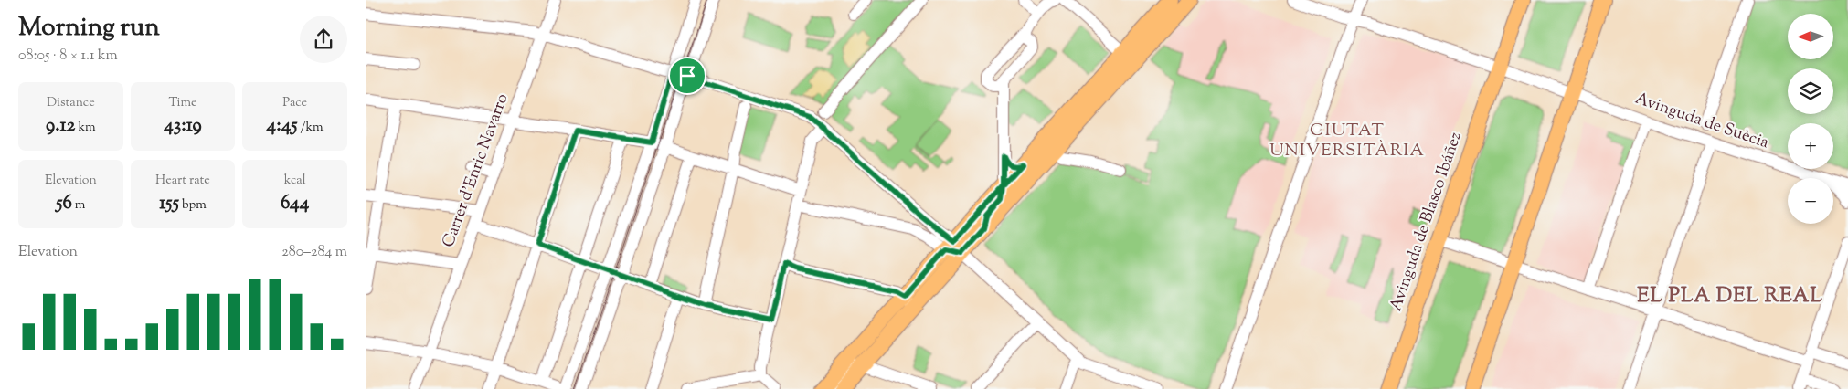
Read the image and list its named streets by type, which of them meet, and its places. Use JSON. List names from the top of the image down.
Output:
{
  "streets": {
    "main road": ["Avinguda de Blasco Ibáñez"],
    "street": ["Avinguda de Suècia", "Carrer d'Enric Navarro"]
  },
  "districts": ["CIUTAT UNIVERSITÀRIA", "EL PLA DEL REAL"],
  "north": "left",
  "page": {
    "heading": ["Morning run", "08:05 · 8 × 1.1 km"],
    "map_buttons": ["+", "−"],
    "stats": [
      ["Distance", "9.12 km"],
      ["Time", "43:19"],
      ["Pace", "4:45 /km"],
      ["Elevation", "56 m"],
      ["Heart rate", "155 bpm"],
      ["kcal", "644"]
    ],
    "chart": ["Elevation", "280–284 m"]
  }
}
